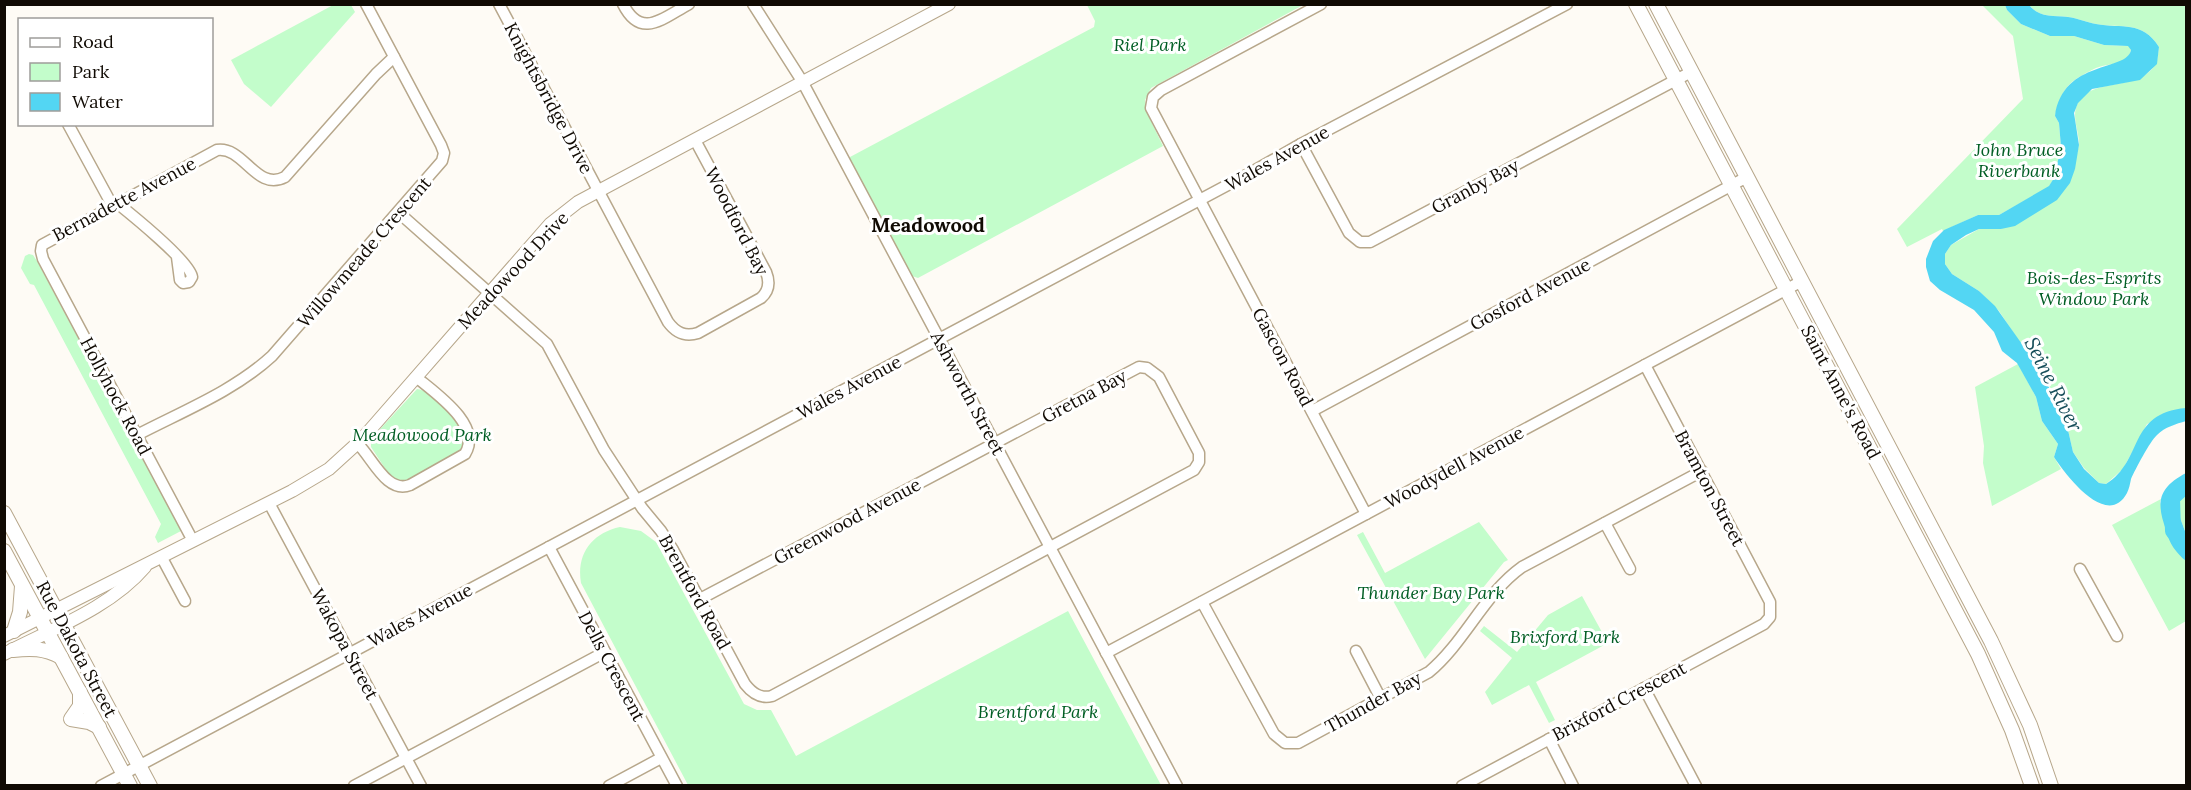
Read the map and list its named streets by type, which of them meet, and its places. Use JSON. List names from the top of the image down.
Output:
{
  "streets": {
    "main road": ["Saint Anne's Road", "Rue Dakota Street"],
    "street": [
      "Knightsbridge Drive",
      "Wales Avenue",
      "Granby Bay",
      "Bernadette Avenue",
      "Woodford Bay",
      "Willowmeade Crescent",
      "Meadowood Drive",
      "Gosford Avenue",
      "Gascon Road",
      "Ashworth Street",
      "Hollyhock Road",
      "Gretna Bay",
      "Woodydell Avenue",
      "Bramton Street",
      "Greenwood Avenue",
      "Brentford Road",
      "Wakopa Street",
      "Dells Crescent",
      "Brixford Crescent",
      "Thunder Bay"
    ]
  },
  "crossings": [
    ["Knightsbridge Drive", "Woodford Bay"],
    ["Knightsbridge Drive", "Meadowood Drive"],
    ["Wales Avenue", "Granby Bay"],
    ["Wales Avenue", "Gascon Road"],
    ["Wales Avenue", "Ashworth Street"],
    ["Wales Avenue", "Brentford Road"],
    ["Wales Avenue", "Wakopa Street"],
    ["Wales Avenue", "Rue Dakota Street"],
    ["Wales Avenue", "Dells Crescent"],
    ["Granby Bay", "Saint Anne's Road"],
    ["Bernadette Avenue", "Willowmeade Crescent"],
    ["Bernadette Avenue", "Hollyhock Road"],
    ["Woodford Bay", "Meadowood Drive"],
    ["Willowmeade Crescent", "Hollyhock Road"],
    ["Willowmeade Crescent", "Brentford Road"],
    ["Meadowood Drive", "Ashworth Street"],
    ["Meadowood Drive", "Hollyhock Road"],
    ["Meadowood Drive", "Brentford Road"],
    ["Meadowood Drive", "Wakopa Street"],
    ["Meadowood Drive", "Rue Dakota Street"],
    ["Gosford Avenue", "Gascon Road"],
    ["Gosford Avenue", "Saint Anne's Road"],
    ["Gascon Road", "Woodydell Avenue"],
    ["Saint Anne's Road", "Woodydell Avenue"],
    ["Ashworth Street", "Gretna Bay"],
    ["Ashworth Street", "Woodydell Avenue"],
    ["Ashworth Street", "Greenwood Avenue"],
    ["Ashworth Street", "Brentford Road"],
    ["Gretna Bay", "Greenwood Avenue"],
    ["Gretna Bay", "Brentford Road"],
    ["Woodydell Avenue", "Bramton Street"],
    ["Woodydell Avenue", "Thunder Bay"],
    ["Bramton Street", "Brixford Crescent"],
    ["Bramton Street", "Thunder Bay"],
    ["Greenwood Avenue", "Brentford Road"]
  ],
  "districts": ["Meadowood"],
  "water": ["Seine River"],
  "parks": [
    "Riel Park",
    "John Bruce Riverbank",
    "Bois-des-Esprits Window Park",
    "Meadowood Park",
    "Thunder Bay Park",
    "Brixford Park",
    "Brentford Park"
  ],
  "legend": ["Road", "Park", "Water"]
}
